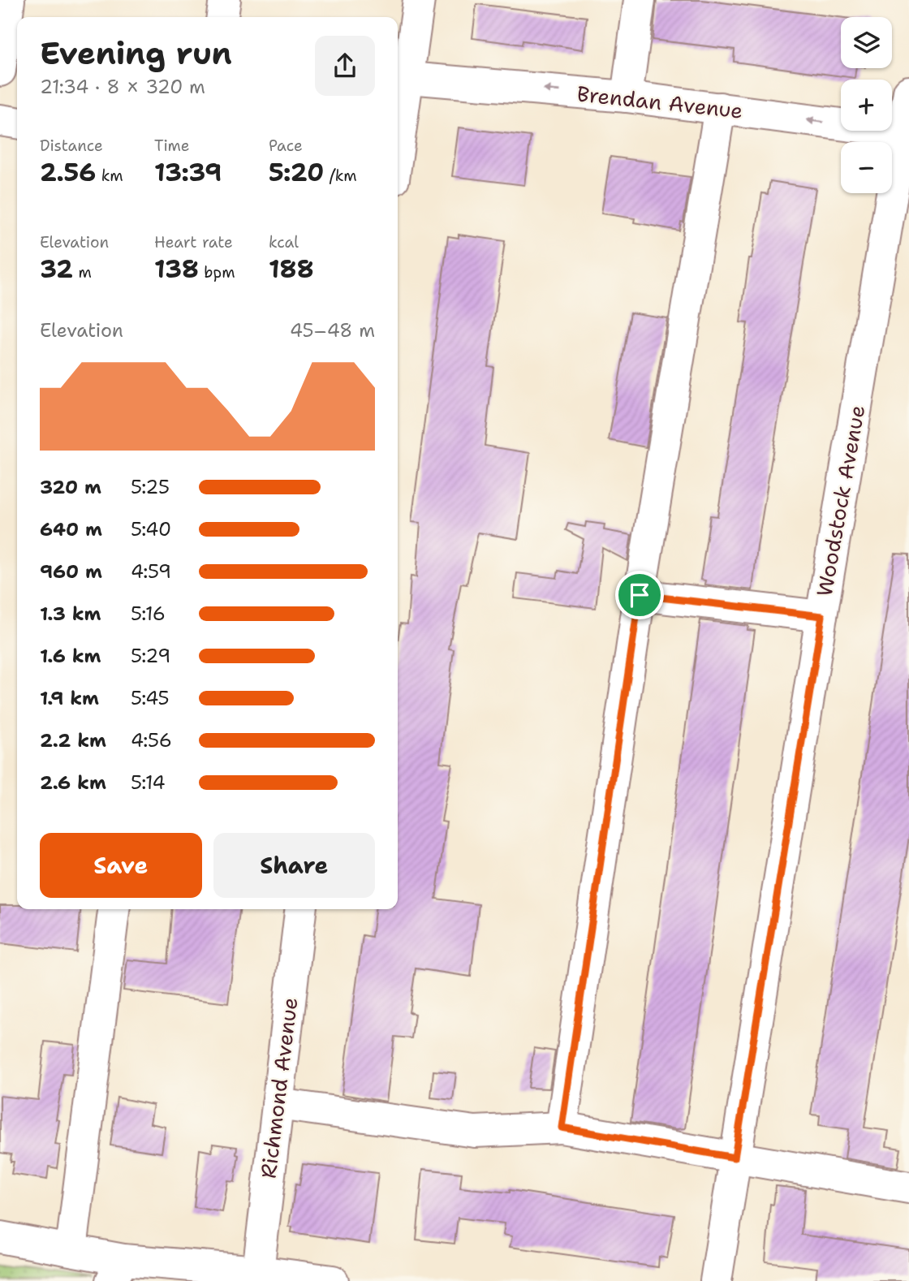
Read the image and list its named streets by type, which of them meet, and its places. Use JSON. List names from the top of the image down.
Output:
{
  "streets": {
    "street": ["Brendan Avenue", "Woodstock Avenue", "Richmond Avenue"]
  },
  "crossings": [
    ["Brendan Avenue", "Woodstock Avenue"]
  ],
  "one_way": ["Brendan Avenue"],
  "page": {
    "map_buttons": ["+", "−"],
    "heading": ["Evening run", "21:34 · 8 × 320 m"],
    "stats": [
      ["Distance", "2.56 km"],
      ["Time", "13:39"],
      ["Pace", "5:20 /km"],
      ["Elevation", "32 m"],
      ["Heart rate", "138 bpm"],
      ["kcal", "188"]
    ],
    "chart": ["Elevation", "45–48 m"],
    "list": [
      {
        "name": "320 m",
        "note": "5:25"
      },
      {
        "name": "640 m",
        "note": "5:40"
      },
      {
        "name": "960 m",
        "note": "4:59"
      },
      {
        "name": "1.3 km",
        "note": "5:16"
      },
      {
        "name": "1.6 km",
        "note": "5:29"
      },
      {
        "name": "1.9 km",
        "note": "5:45"
      },
      {
        "name": "2.2 km",
        "note": "4:56"
      },
      {
        "name": "2.6 km",
        "note": "5:14"
      }
    ],
    "buttons": ["Save", "Share"]
  }
}
